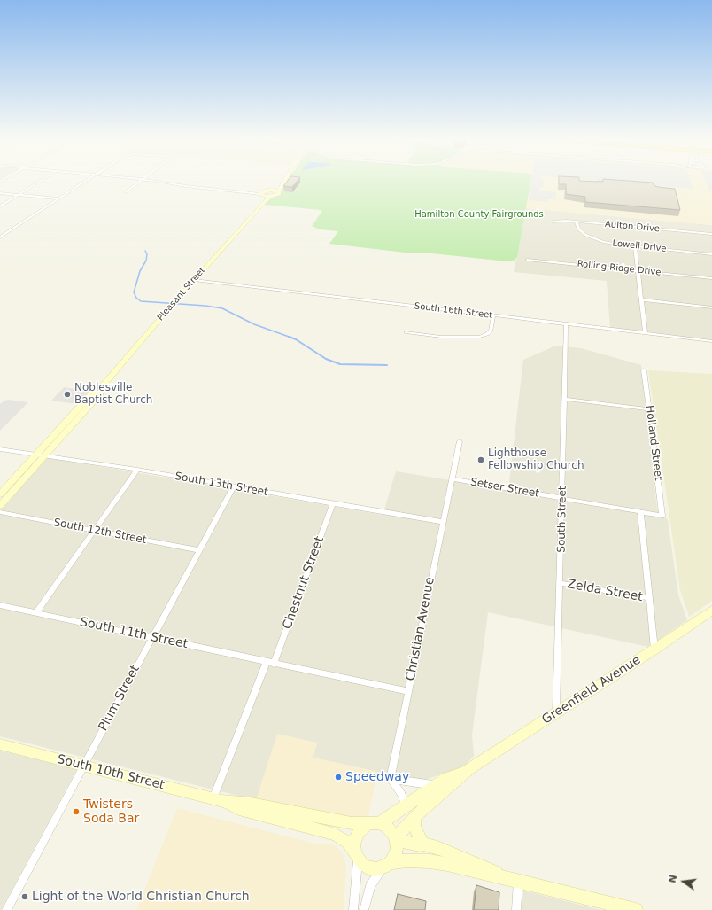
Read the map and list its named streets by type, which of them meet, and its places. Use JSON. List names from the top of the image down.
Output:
{
  "streets": {
    "street": [
      "Aulton Drive",
      "Lowell Drive",
      "Rolling Ridge Drive",
      "Pleasant Street",
      "South 16th Street",
      "Holland Street",
      "South 13th Street",
      "Setser Street",
      "South Street",
      "South 12th Street",
      "Chestnut Street",
      "Zelda Street",
      "Christian Avenue",
      "South 11th Street",
      "Greenfield Avenue",
      "Plum Street",
      "South 10th Street"
    ]
  },
  "crossings": [
    ["Aulton Drive", "Lowell Drive"],
    ["Pleasant Street", "South 16th Street"],
    ["Pleasant Street", "South 13th Street"],
    ["South 16th Street", "South Street"],
    ["Holland Street", "Setser Street"],
    ["South 13th Street", "Chestnut Street"],
    ["South 13th Street", "Christian Avenue"],
    ["South 13th Street", "Plum Street"],
    ["Setser Street", "South Street"],
    ["Setser Street", "Christian Avenue"],
    ["South Street", "Zelda Street"],
    ["South Street", "Greenfield Avenue"],
    ["South 12th Street", "Plum Street"],
    ["Chestnut Street", "South 11th Street"],
    ["Chestnut Street", "South 10th Street"],
    ["Christian Avenue", "South 11th Street"],
    ["South 11th Street", "Plum Street"],
    ["Greenfield Avenue", "South 10th Street"],
    ["Plum Street", "South 10th Street"]
  ],
  "parks": ["Hamilton County Fairgrounds"],
  "places": [
    "Noblesville Baptist Church",
    "Lighthouse Fellowship Church",
    "Speedway",
    "Twisters Soda Bar",
    "Light of the World Christian Church"
  ],
  "north": "left"
}
